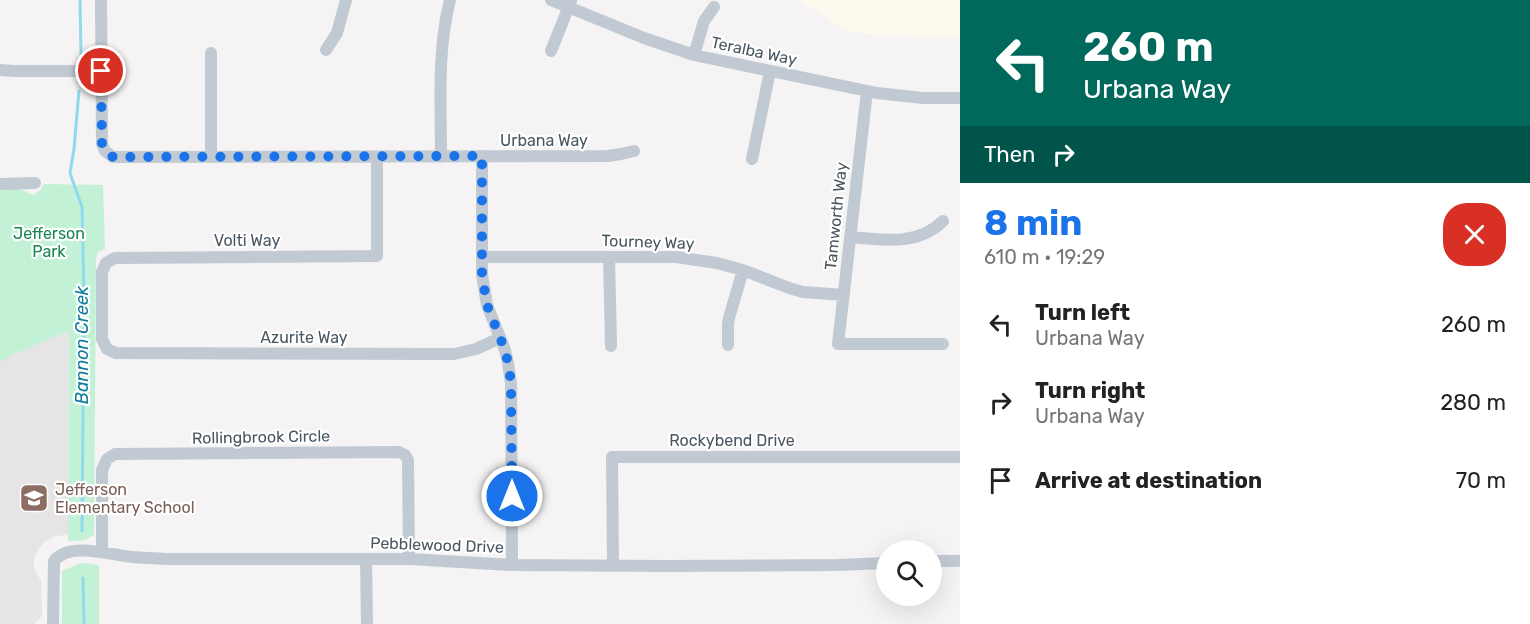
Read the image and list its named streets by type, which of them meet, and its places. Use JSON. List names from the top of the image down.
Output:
{
  "streets": {
    "street": [
      "Teralba Way",
      "Urbana Way",
      "Tamworth Way",
      "Volti Way",
      "Tourney Way",
      "Azurite Way",
      "Rollingbrook Circle",
      "Rockybend Drive",
      "Pebblewood Drive"
    ]
  },
  "crossings": [
    ["Teralba Way", "Tamworth Way"],
    ["Urbana Way", "Volti Way"],
    ["Tamworth Way", "Tourney Way"],
    ["Volti Way", "Azurite Way"],
    ["Rollingbrook Circle", "Pebblewood Drive"],
    ["Rockybend Drive", "Pebblewood Drive"]
  ],
  "water": ["Bannon Creek"],
  "parks": ["Jefferson Park"],
  "places": {
    "school or university": ["Jefferson Elementary School"]
  },
  "page": {
    "turn": ["260 m", "Urbana Way"],
    "then": "Then",
    "heading": ["8 min", "610 m · 19:29"],
    "list": [
      {
        "name": "Turn left",
        "note": "Urbana Way",
        "value": "260 m"
      },
      {
        "name": "Turn right",
        "note": "Urbana Way",
        "value": "280 m"
      },
      {
        "name": "Arrive at destination",
        "value": "70 m"
      }
    ]
  }
}
